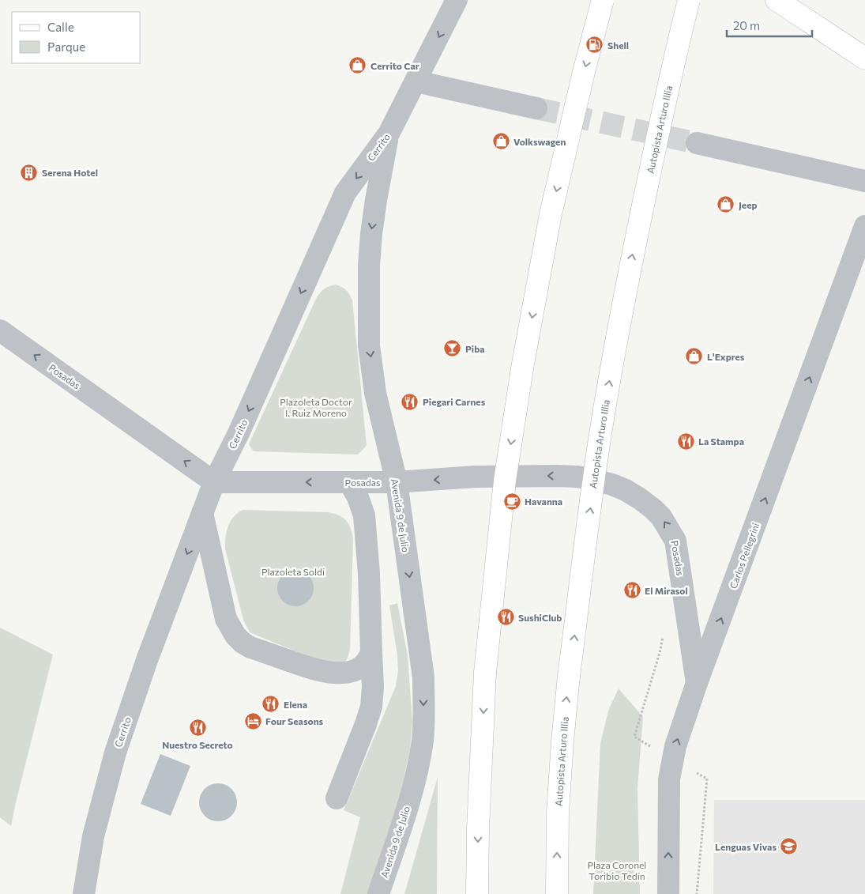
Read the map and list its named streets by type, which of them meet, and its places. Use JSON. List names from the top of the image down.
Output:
{
  "streets": {
    "main road": ["Autopista Arturo Illia"],
    "street": [
      "Cerrito",
      "Posadas",
      "Avenida 9 de Julio",
      "Carlos Pellegrini"
    ]
  },
  "crossings": [
    ["Cerrito", "Posadas"],
    ["Cerrito", "Avenida 9 de Julio"],
    ["Posadas", "Avenida 9 de Julio"],
    ["Posadas", "Carlos Pellegrini"]
  ],
  "one_way": ["Cerrito", "Posadas", "Carlos Pellegrini"],
  "parks": ["Plazoleta Doctor I. Ruiz Moreno", "Plazoleta Soldi", "Plaza Coronel Toribio Tedín"],
  "places": {
    "fuel station": ["Shell"],
    "shop": [
      "Cerrito Car",
      "Volkswagen",
      "Jeep",
      "L'Expres"
    ],
    "building": ["Serena Hotel"],
    "bar": ["Piba"],
    "restaurant": [
      "Piegari Carnes",
      "La Stampa",
      "El Mirasol",
      "SushiClub",
      "Elena",
      "Nuestro Secreto"
    ],
    "cafe": ["Havanna"],
    "hotel": ["Four Seasons"],
    "school or university": ["Lenguas Vivas"]
  },
  "legend": ["Calle", "Parque"],
  "scale_bar": "20 m"
}
